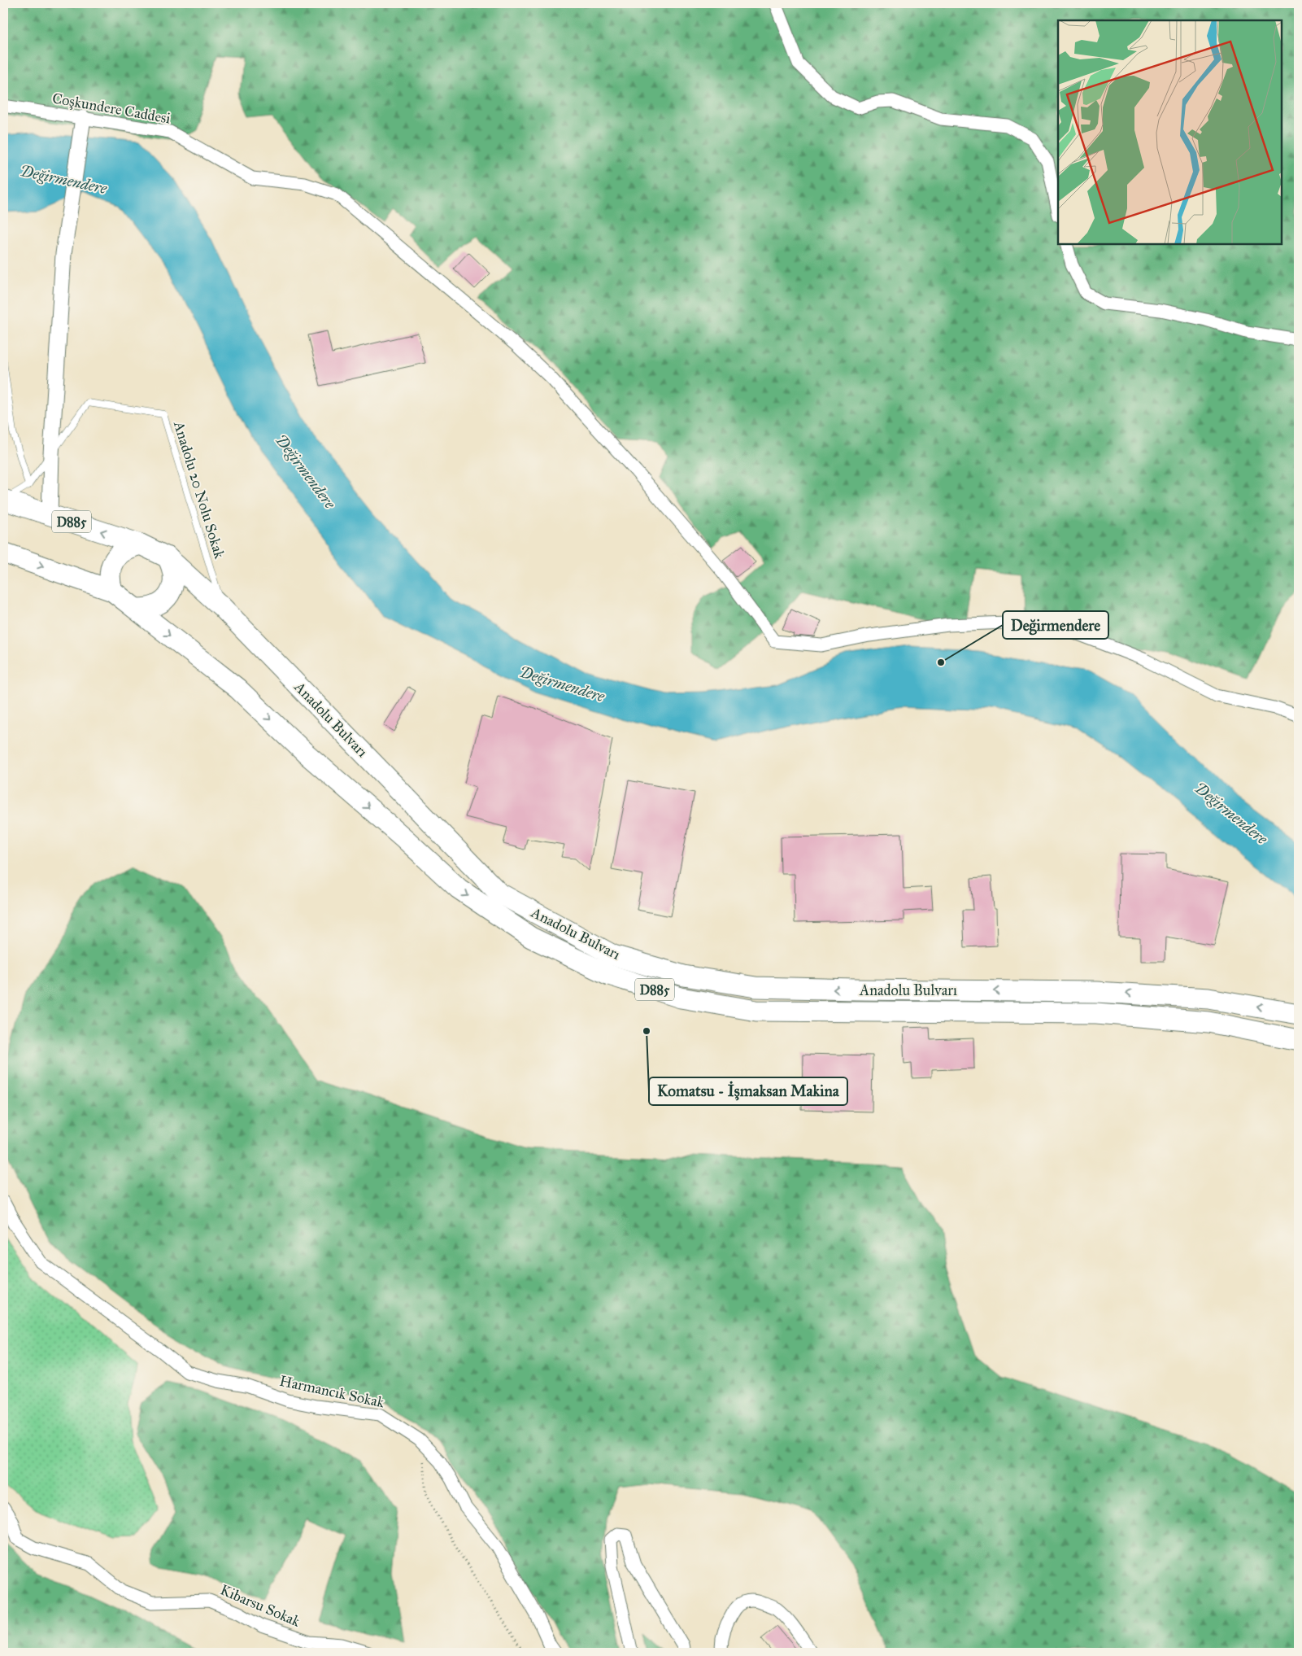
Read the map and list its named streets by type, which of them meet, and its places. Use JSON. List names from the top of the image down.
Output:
{
  "streets": {
    "highway": ["D885", "Anadolu Bulvarı"],
    "street": ["Coşkundere Caddesi", "Harmancık Sokak", "Kibarsu Sokak"],
    "lane": ["Anadolu 20 Nolu Sokak"]
  },
  "crossings": [
    ["Anadolu 20 Nolu Sokak", "Anadolu Bulvarı"]
  ],
  "water": ["Değirmendere"],
  "places": ["Değirmendere", "Komatsu - İşmaksan Makina"]
}
